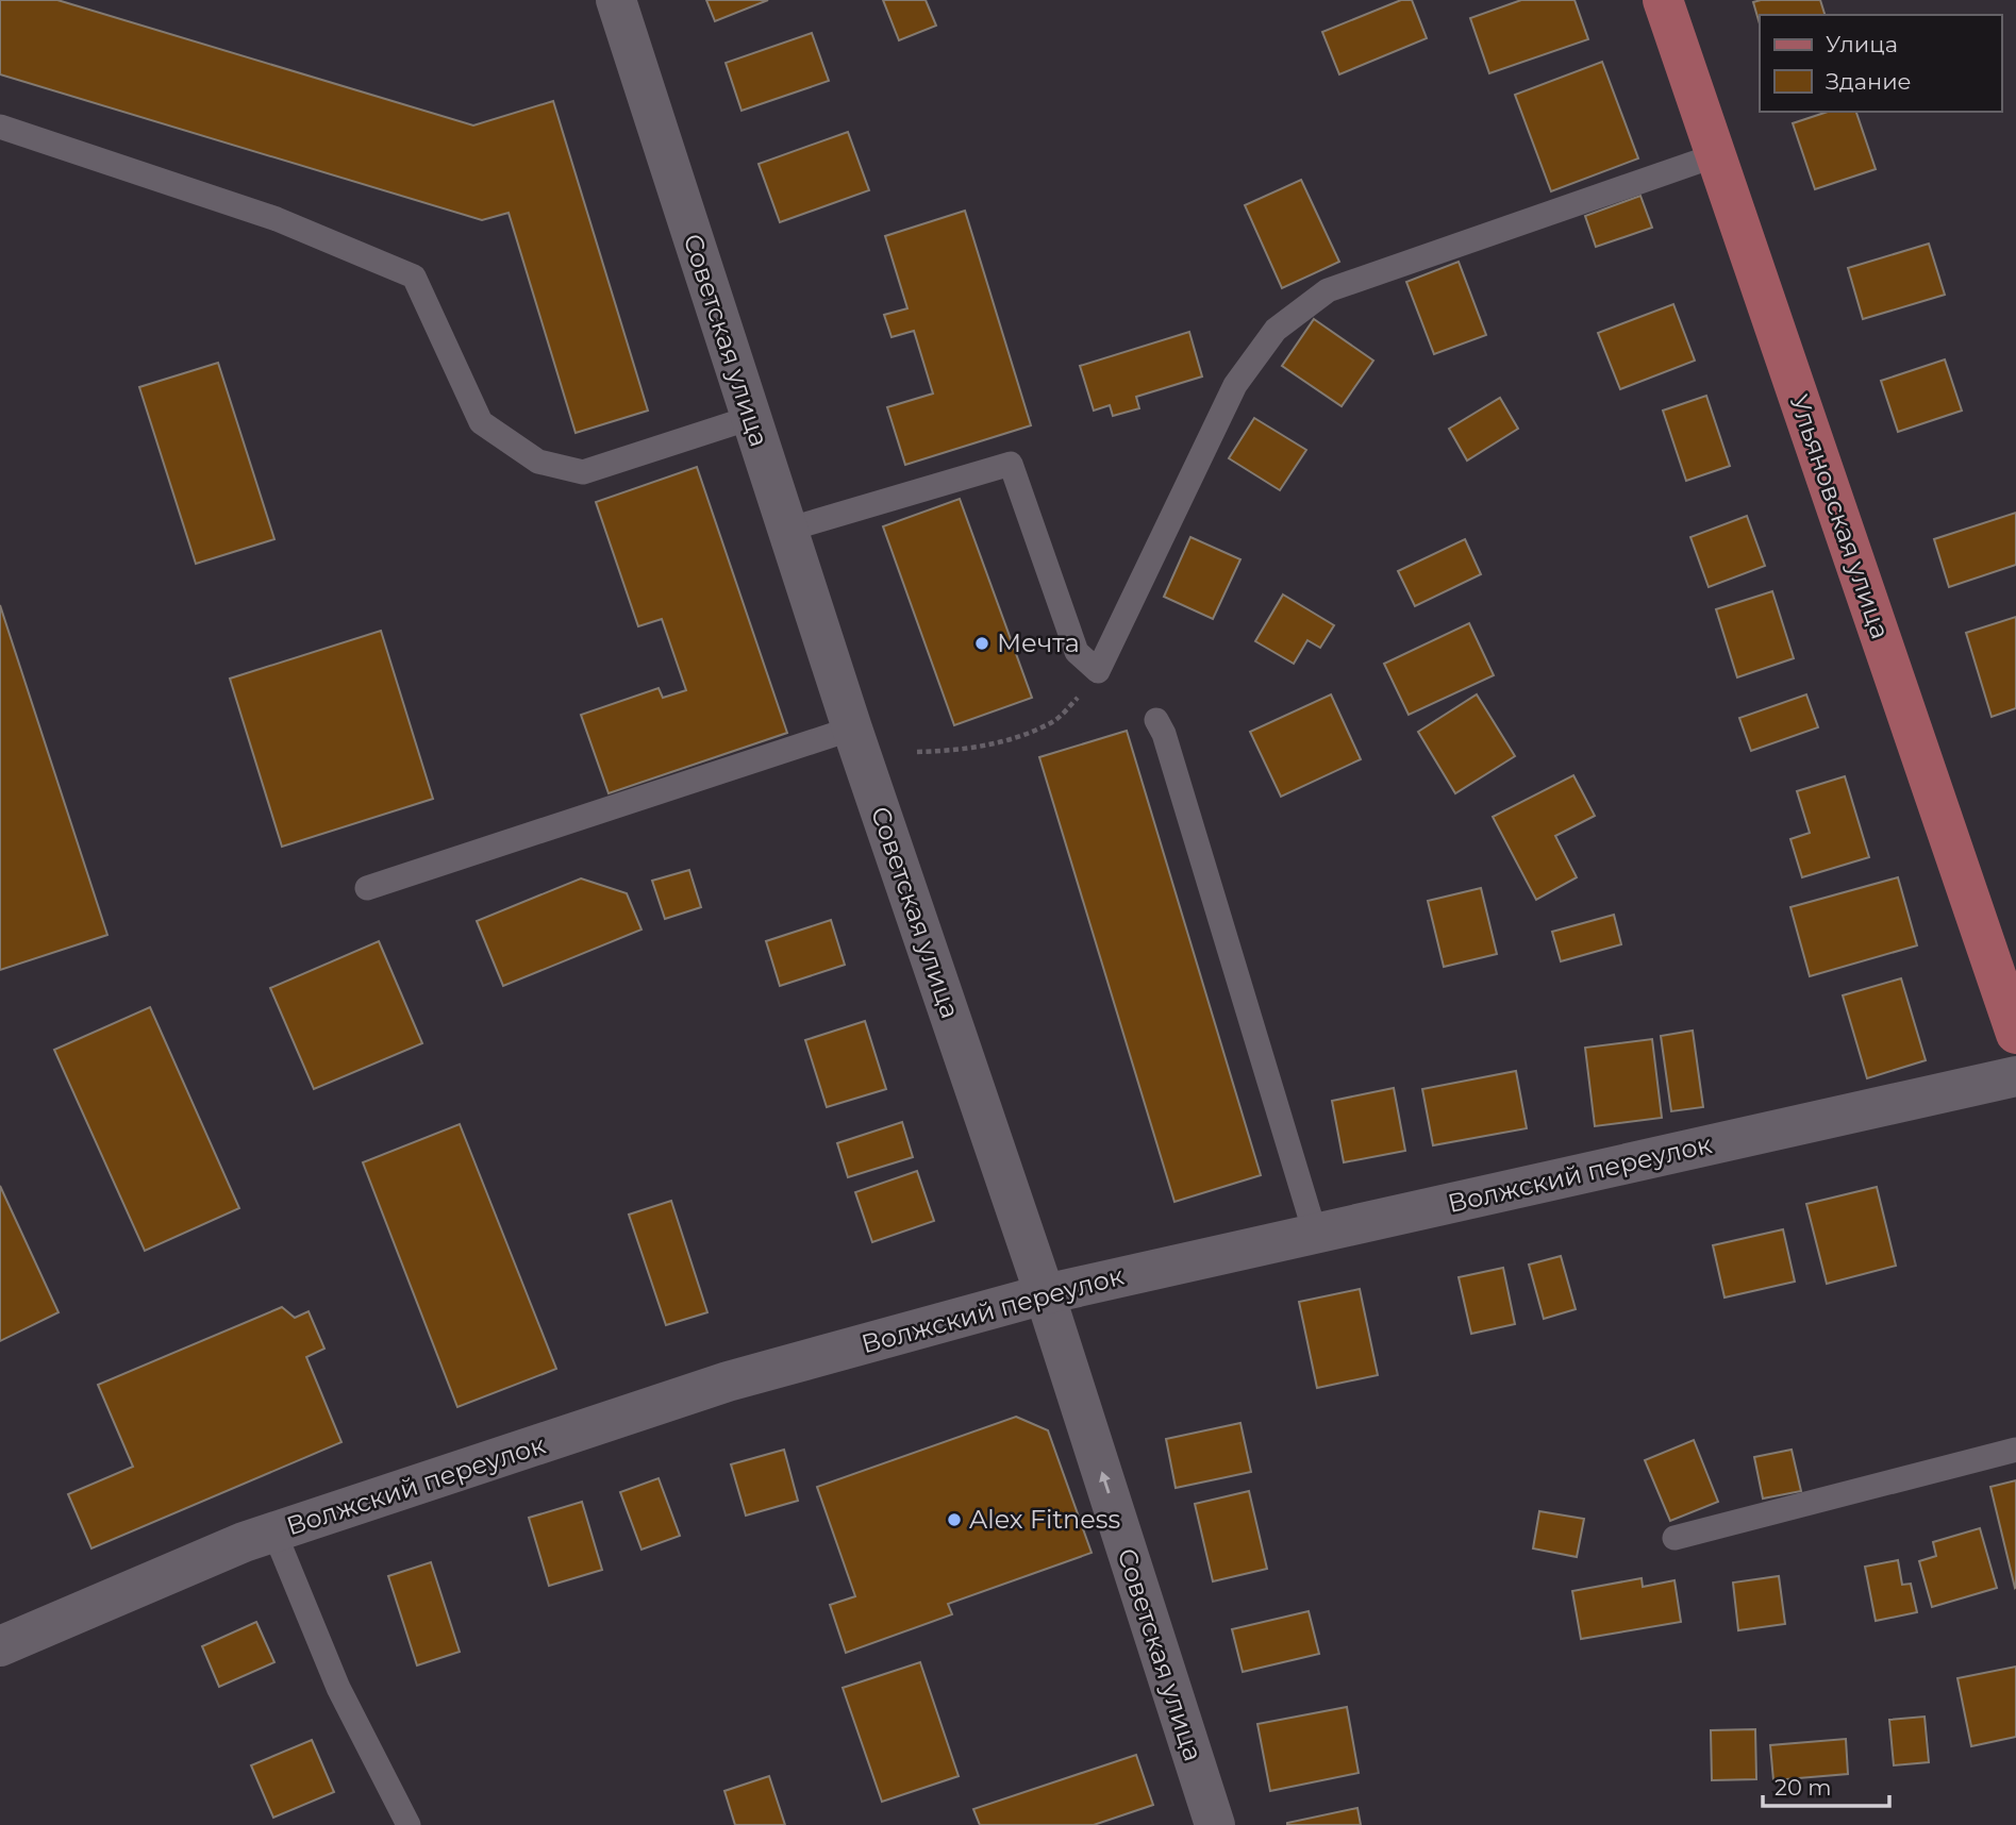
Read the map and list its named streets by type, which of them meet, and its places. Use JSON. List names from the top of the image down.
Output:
{
  "streets": {
    "main road": ["Ульяновская улица"],
    "street": ["Советская улица", "Волжский переулок"]
  },
  "crossings": [
    ["Советская улица", "Волжский переулок"]
  ],
  "places": ["Мечта", "Alex Fitness"],
  "legend": ["Улица", "Здание"],
  "scale_bar": "20 m"
}
